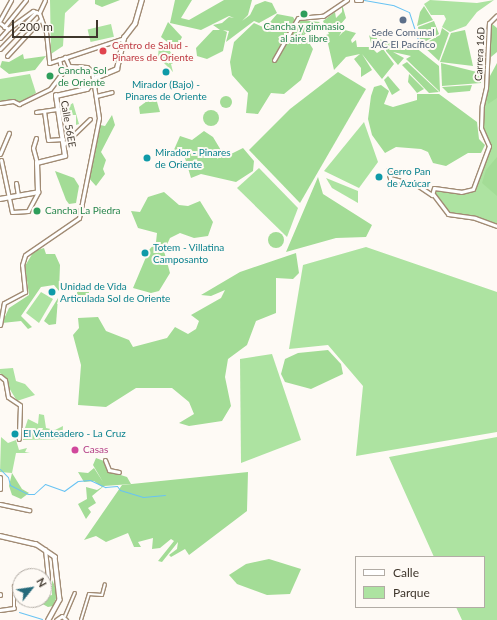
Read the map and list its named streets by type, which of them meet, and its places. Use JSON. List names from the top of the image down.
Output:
{
  "streets": {
    "street": ["Carrera 16D", "Calle 56EE"]
  },
  "places": [
    "Cancha y gimnasio al aire libre",
    "Sede Comunal JAC El Pacífico",
    "Centro de Salud - Pinares de Oriente",
    "Mirador (Bajo) - Pinares de Oriente",
    "Cancha Sol de Oriente",
    "Mirador - Pinares de Oriente",
    "Cerro Pan de Azúcar",
    "Cancha La Piedra",
    "Totem - Villatina Camposanto",
    "Unidad de Vida Articulada Sol de Oriente",
    "El Venteadero - La Cruz",
    "Casas"
  ],
  "legend": ["Calle", "Parque"],
  "scale_bar": "200 m",
  "north": "top right"
}
